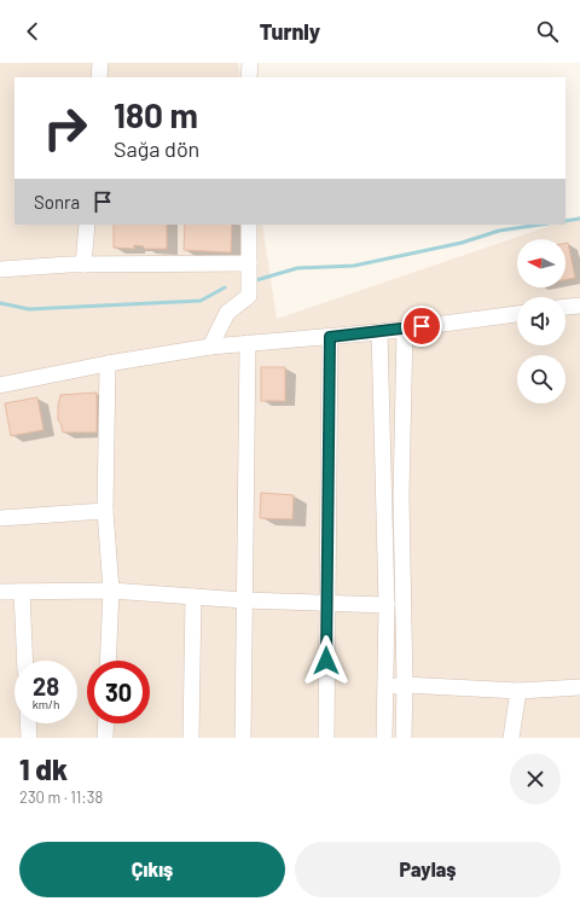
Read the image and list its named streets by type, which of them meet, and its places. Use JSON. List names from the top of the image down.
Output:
{
  "north": "left",
  "page": {
    "header": "Turnly",
    "turn": ["180 m", "Sağa dön"],
    "then": "Sonra",
    "speed": "28 km/h",
    "limit": "30",
    "heading": ["1 dk", "230 m · 11:38"],
    "buttons": ["Çıkış", "Paylaş"]
  }
}
